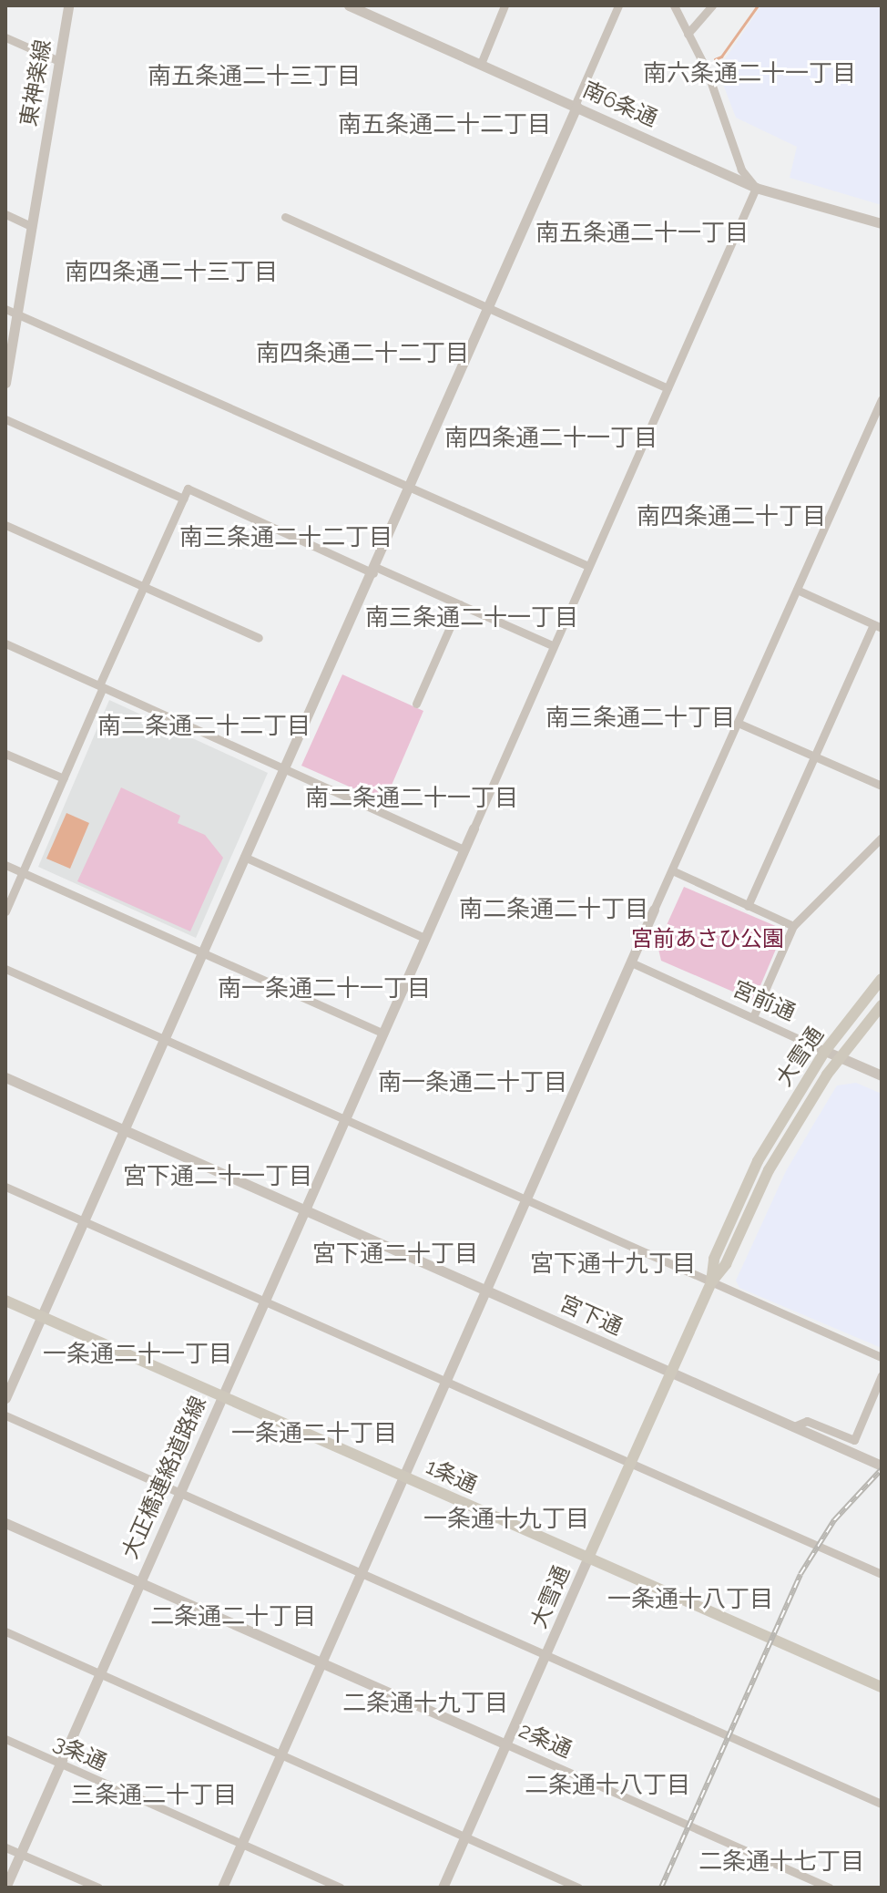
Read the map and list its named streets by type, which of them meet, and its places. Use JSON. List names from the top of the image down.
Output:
{
  "streets": {
    "main road": ["大雪通", "1条通"],
    "street": [
      "東神楽線",
      "南6条通",
      "宮前通",
      "宮下通",
      "大正橋連絡道路線",
      "2条通",
      "3条通"
    ]
  },
  "crossings": [
    ["南6条通", "大正橋連絡道路線"],
    ["宮前通", "大雪通"],
    ["大雪通", "宮下通"],
    ["大雪通", "1条通"],
    ["大雪通", "2条通"],
    ["宮下通", "大正橋連絡道路線"],
    ["1条通", "大正橋連絡道路線"],
    ["大正橋連絡道路線", "2条通"],
    ["大正橋連絡道路線", "3条通"]
  ],
  "districts": [
    "南六条通二十一丁目",
    "南五条通二十三丁目",
    "南五条通二十二丁目",
    "南五条通二十一丁目",
    "南四条通二十三丁目",
    "南四条通二十二丁目",
    "南四条通二十一丁目",
    "南四条通二十丁目",
    "南三条通二十二丁目",
    "南三条通二十一丁目",
    "南三条通二十丁目",
    "南二条通二十二丁目",
    "南二条通二十一丁目",
    "南二条通二十丁目",
    "南一条通二十一丁目",
    "南一条通二十丁目",
    "宮下通二十一丁目",
    "宮下通二十丁目",
    "宮下通十九丁目",
    "一条通二十一丁目",
    "一条通二十丁目",
    "一条通十九丁目",
    "一条通十八丁目",
    "二条通二十丁目",
    "二条通十九丁目",
    "二条通十八丁目",
    "三条通二十丁目",
    "二条通十七丁目"
  ],
  "parks": ["宮前あさひ公園"]
}
